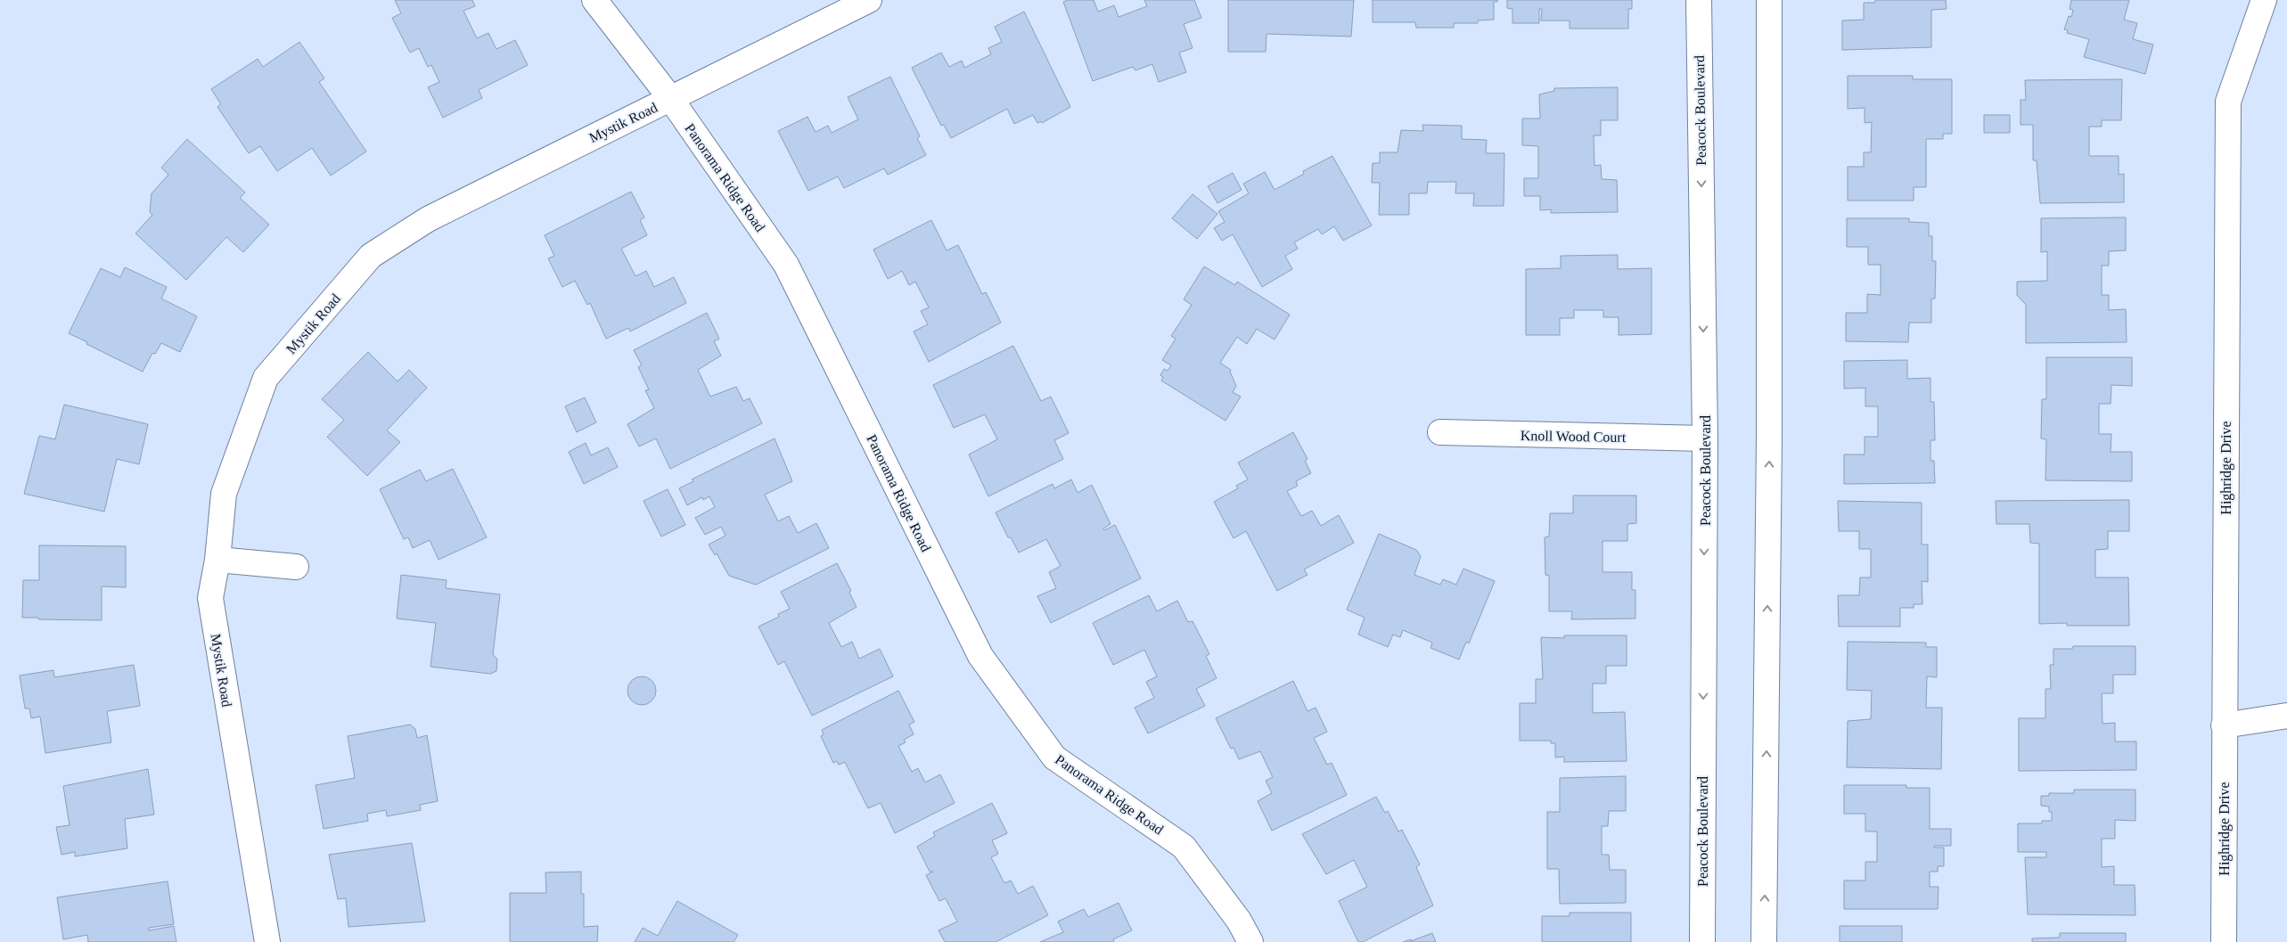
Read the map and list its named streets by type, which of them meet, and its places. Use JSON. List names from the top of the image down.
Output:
{
  "streets": {
    "street": [
      "Peacock Boulevard",
      "Mystik Road",
      "Panorama Ridge Road",
      "Knoll Wood Court",
      "Highridge Drive"
    ]
  },
  "crossings": [
    ["Peacock Boulevard", "Knoll Wood Court"],
    ["Mystik Road", "Panorama Ridge Road"]
  ]
}
